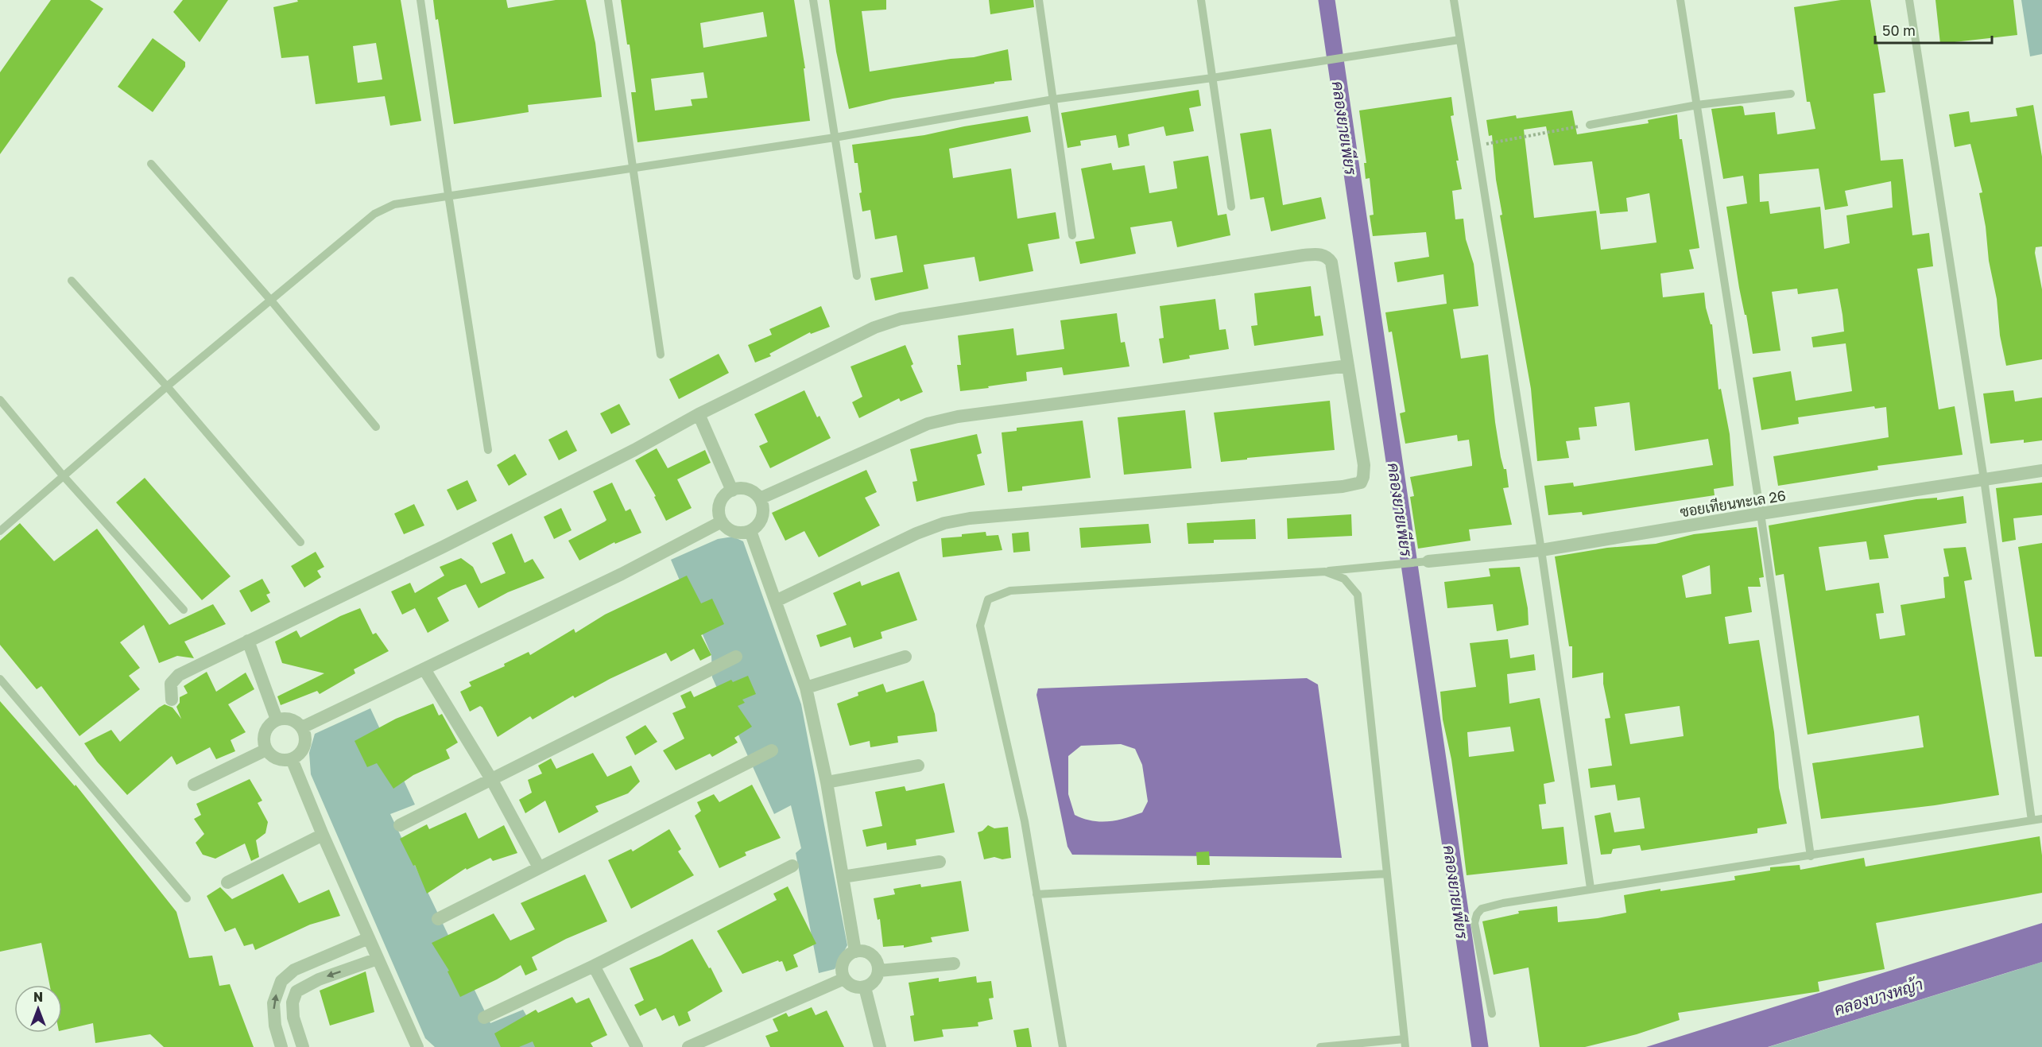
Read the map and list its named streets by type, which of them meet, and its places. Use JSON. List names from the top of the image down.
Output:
{
  "streets": {
    "street": ["ซอยเทียนทะเล 26"]
  },
  "water": ["คลองยายเพียร", "คลองบางหญ้า"],
  "scale_bar": "50 m",
  "north": "top"
}
